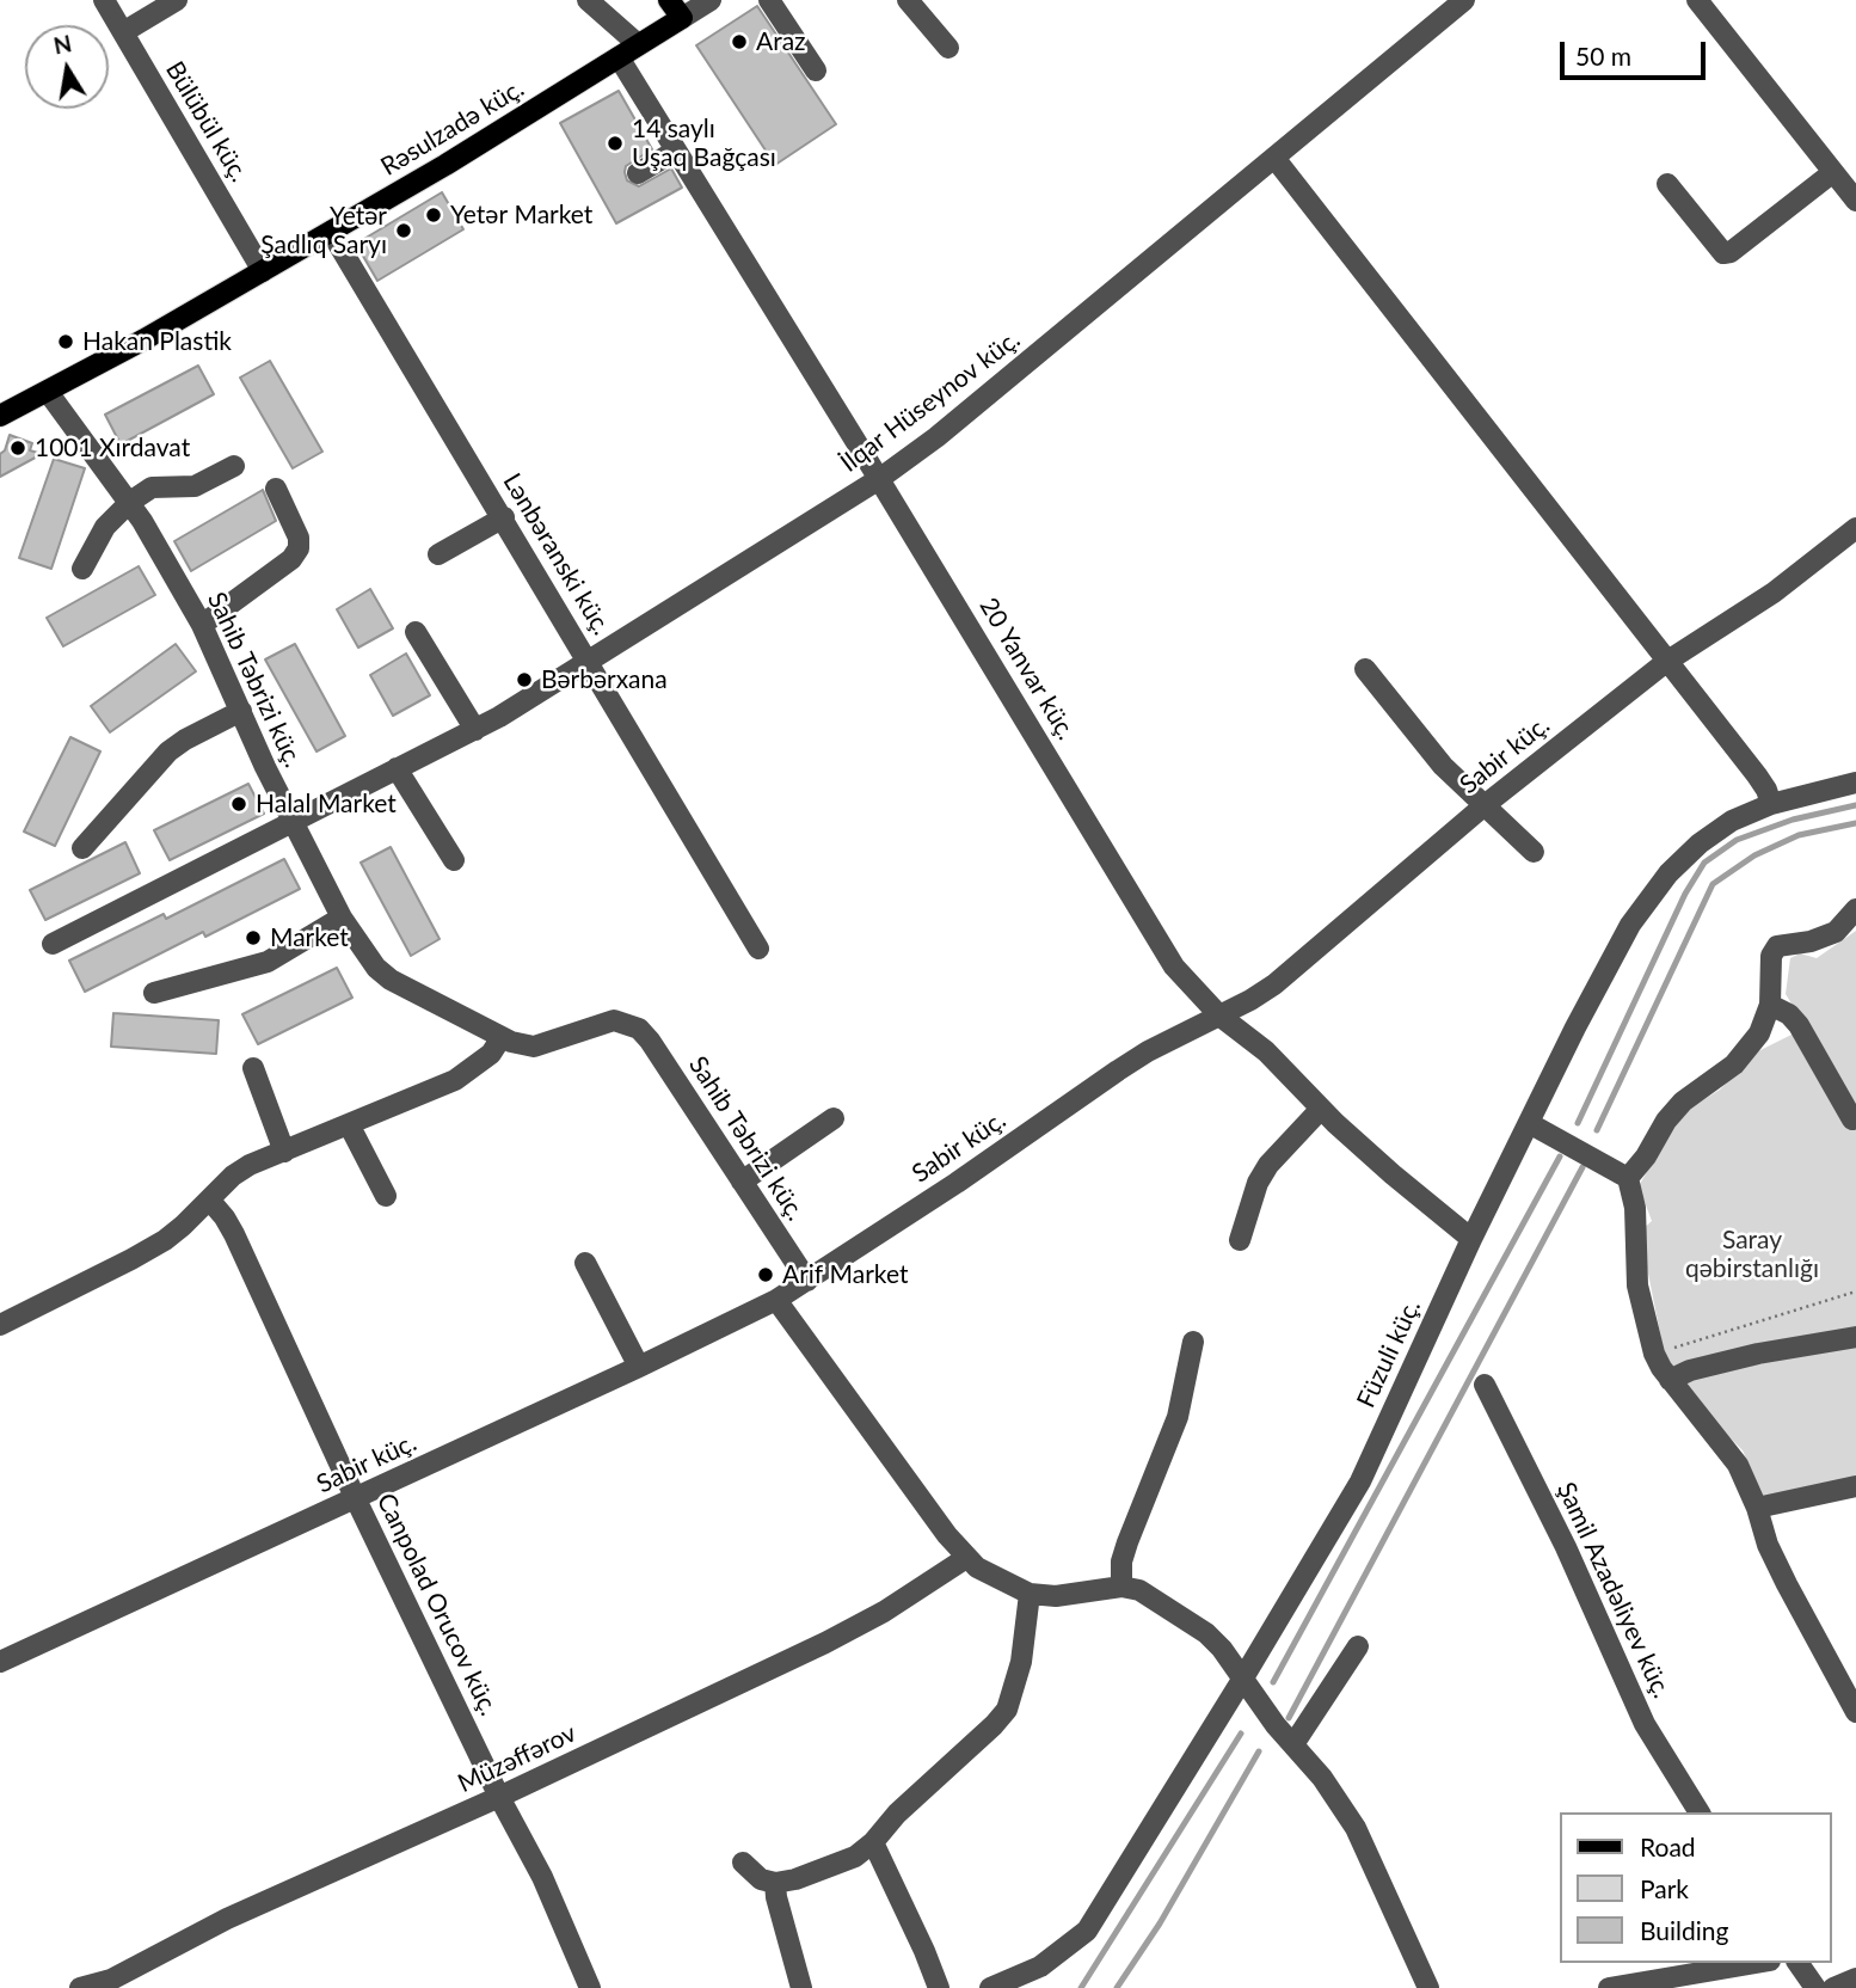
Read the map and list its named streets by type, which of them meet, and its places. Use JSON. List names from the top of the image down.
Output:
{
  "streets": {
    "main road": ["Rəsulzadə küç."],
    "street": [
      "Bülübül küç.",
      "İlqar Hüseynov küç.",
      "Lənbəranski küç.",
      "20 Yanvar küç.",
      "Sahib Təbrizi küç.",
      "Sabir küç.",
      "Füzuli küç.",
      "Şamil Azadəliyev küç.",
      "Canpolad Orucov küç.",
      "Müzəffərov"
    ]
  },
  "crossings": [
    ["Bülübül küç.", "Rəsulzadə küç."],
    ["Rəsulzadə küç.", "Lənbəranski küç."],
    ["Rəsulzadə küç.", "20 Yanvar küç."],
    ["Rəsulzadə küç.", "Sahib Təbrizi küç."],
    ["İlqar Hüseynov küç.", "Lənbəranski küç."],
    ["İlqar Hüseynov küç.", "20 Yanvar küç."],
    ["İlqar Hüseynov küç.", "Sahib Təbrizi küç."],
    ["20 Yanvar küç.", "Sabir küç."],
    ["20 Yanvar küç.", "Füzuli küç."],
    ["Sahib Təbrizi küç.", "Sabir küç."],
    ["Sabir küç.", "Canpolad Orucov küç."],
    ["Canpolad Orucov küç.", "Müzəffərov"]
  ],
  "parks": ["Saray qəbirstanlığı"],
  "places": [
    "Araz",
    "14 saylı Uşaq Bağçası",
    "Yetər Market",
    "Yetər Şadlıq Saryı",
    "Hakan Plastik",
    "1001 Xırdavat",
    "Bərbərxana",
    "Halal Market",
    "Market",
    "Arif Market"
  ],
  "legend": ["Road", "Park", "Building"],
  "scale_bar": "50 m",
  "north": "top"
}
